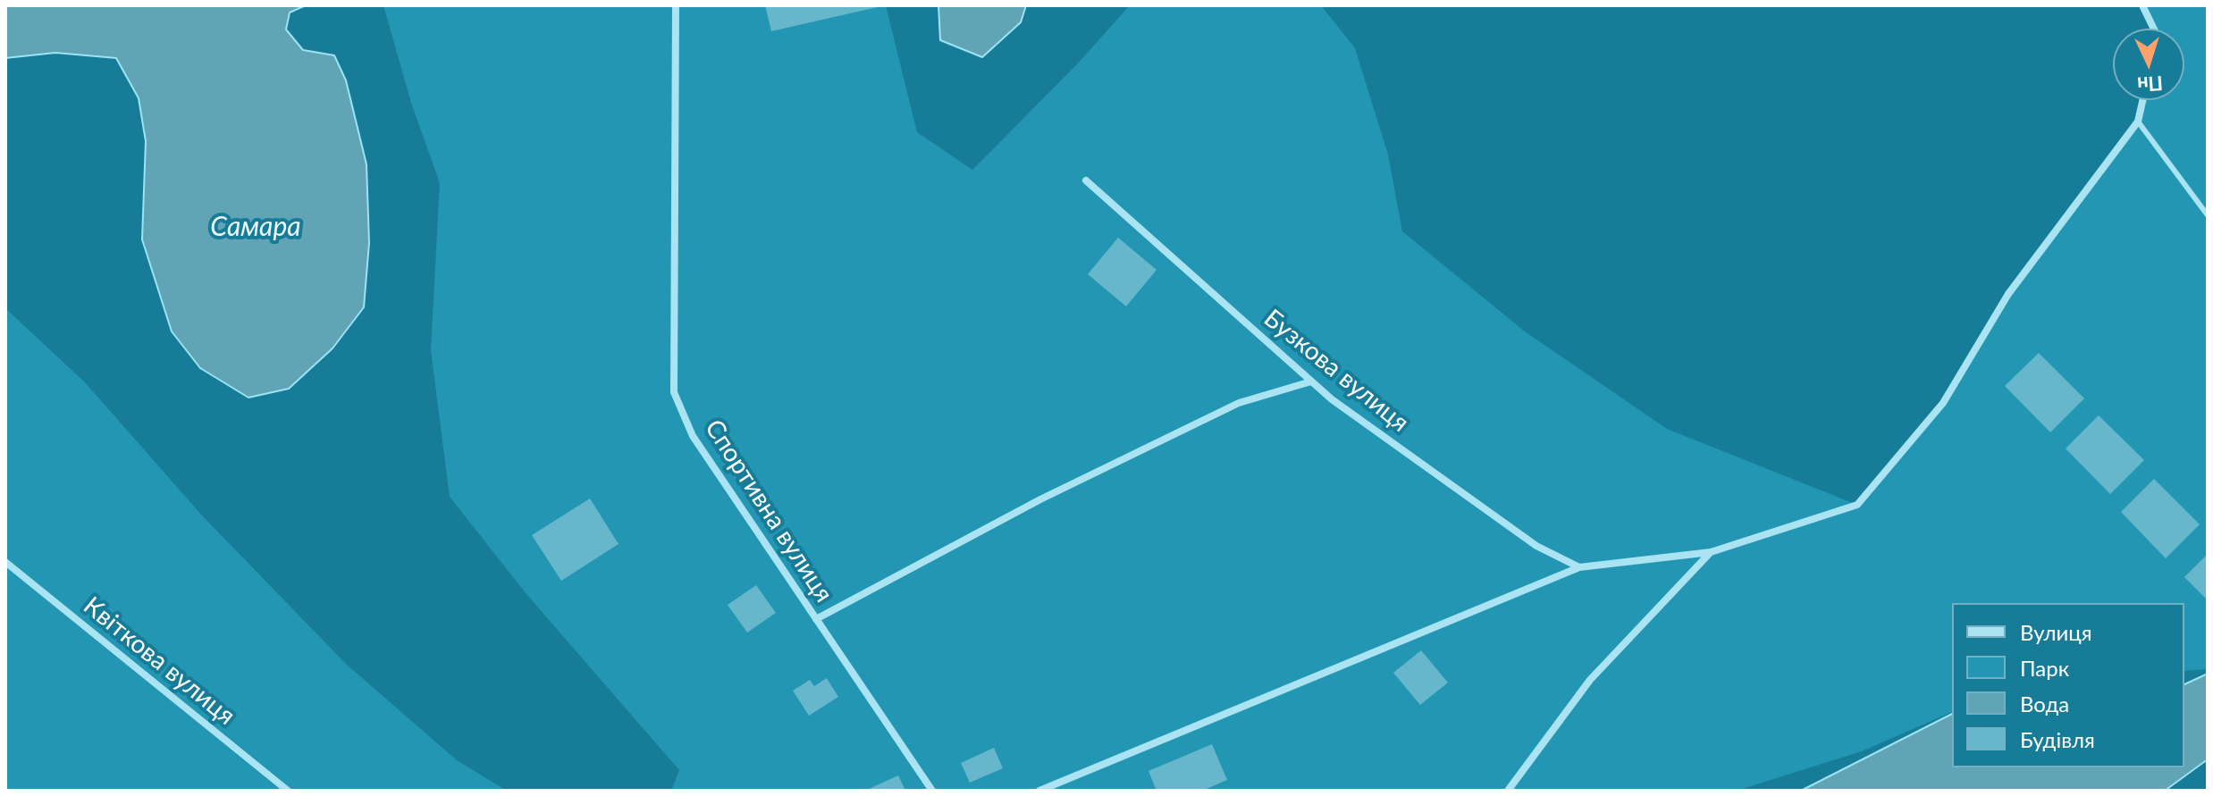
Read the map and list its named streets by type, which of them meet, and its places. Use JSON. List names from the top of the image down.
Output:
{
  "streets": {
    "street": ["Бузкова вулиця", "Спортивна вулиця", "Квіткова вулиця"]
  },
  "water": ["Самара"],
  "legend": [
    "Вулиця",
    "Парк",
    "Вода",
    "Будівля"
  ],
  "north": "bottom"
}
